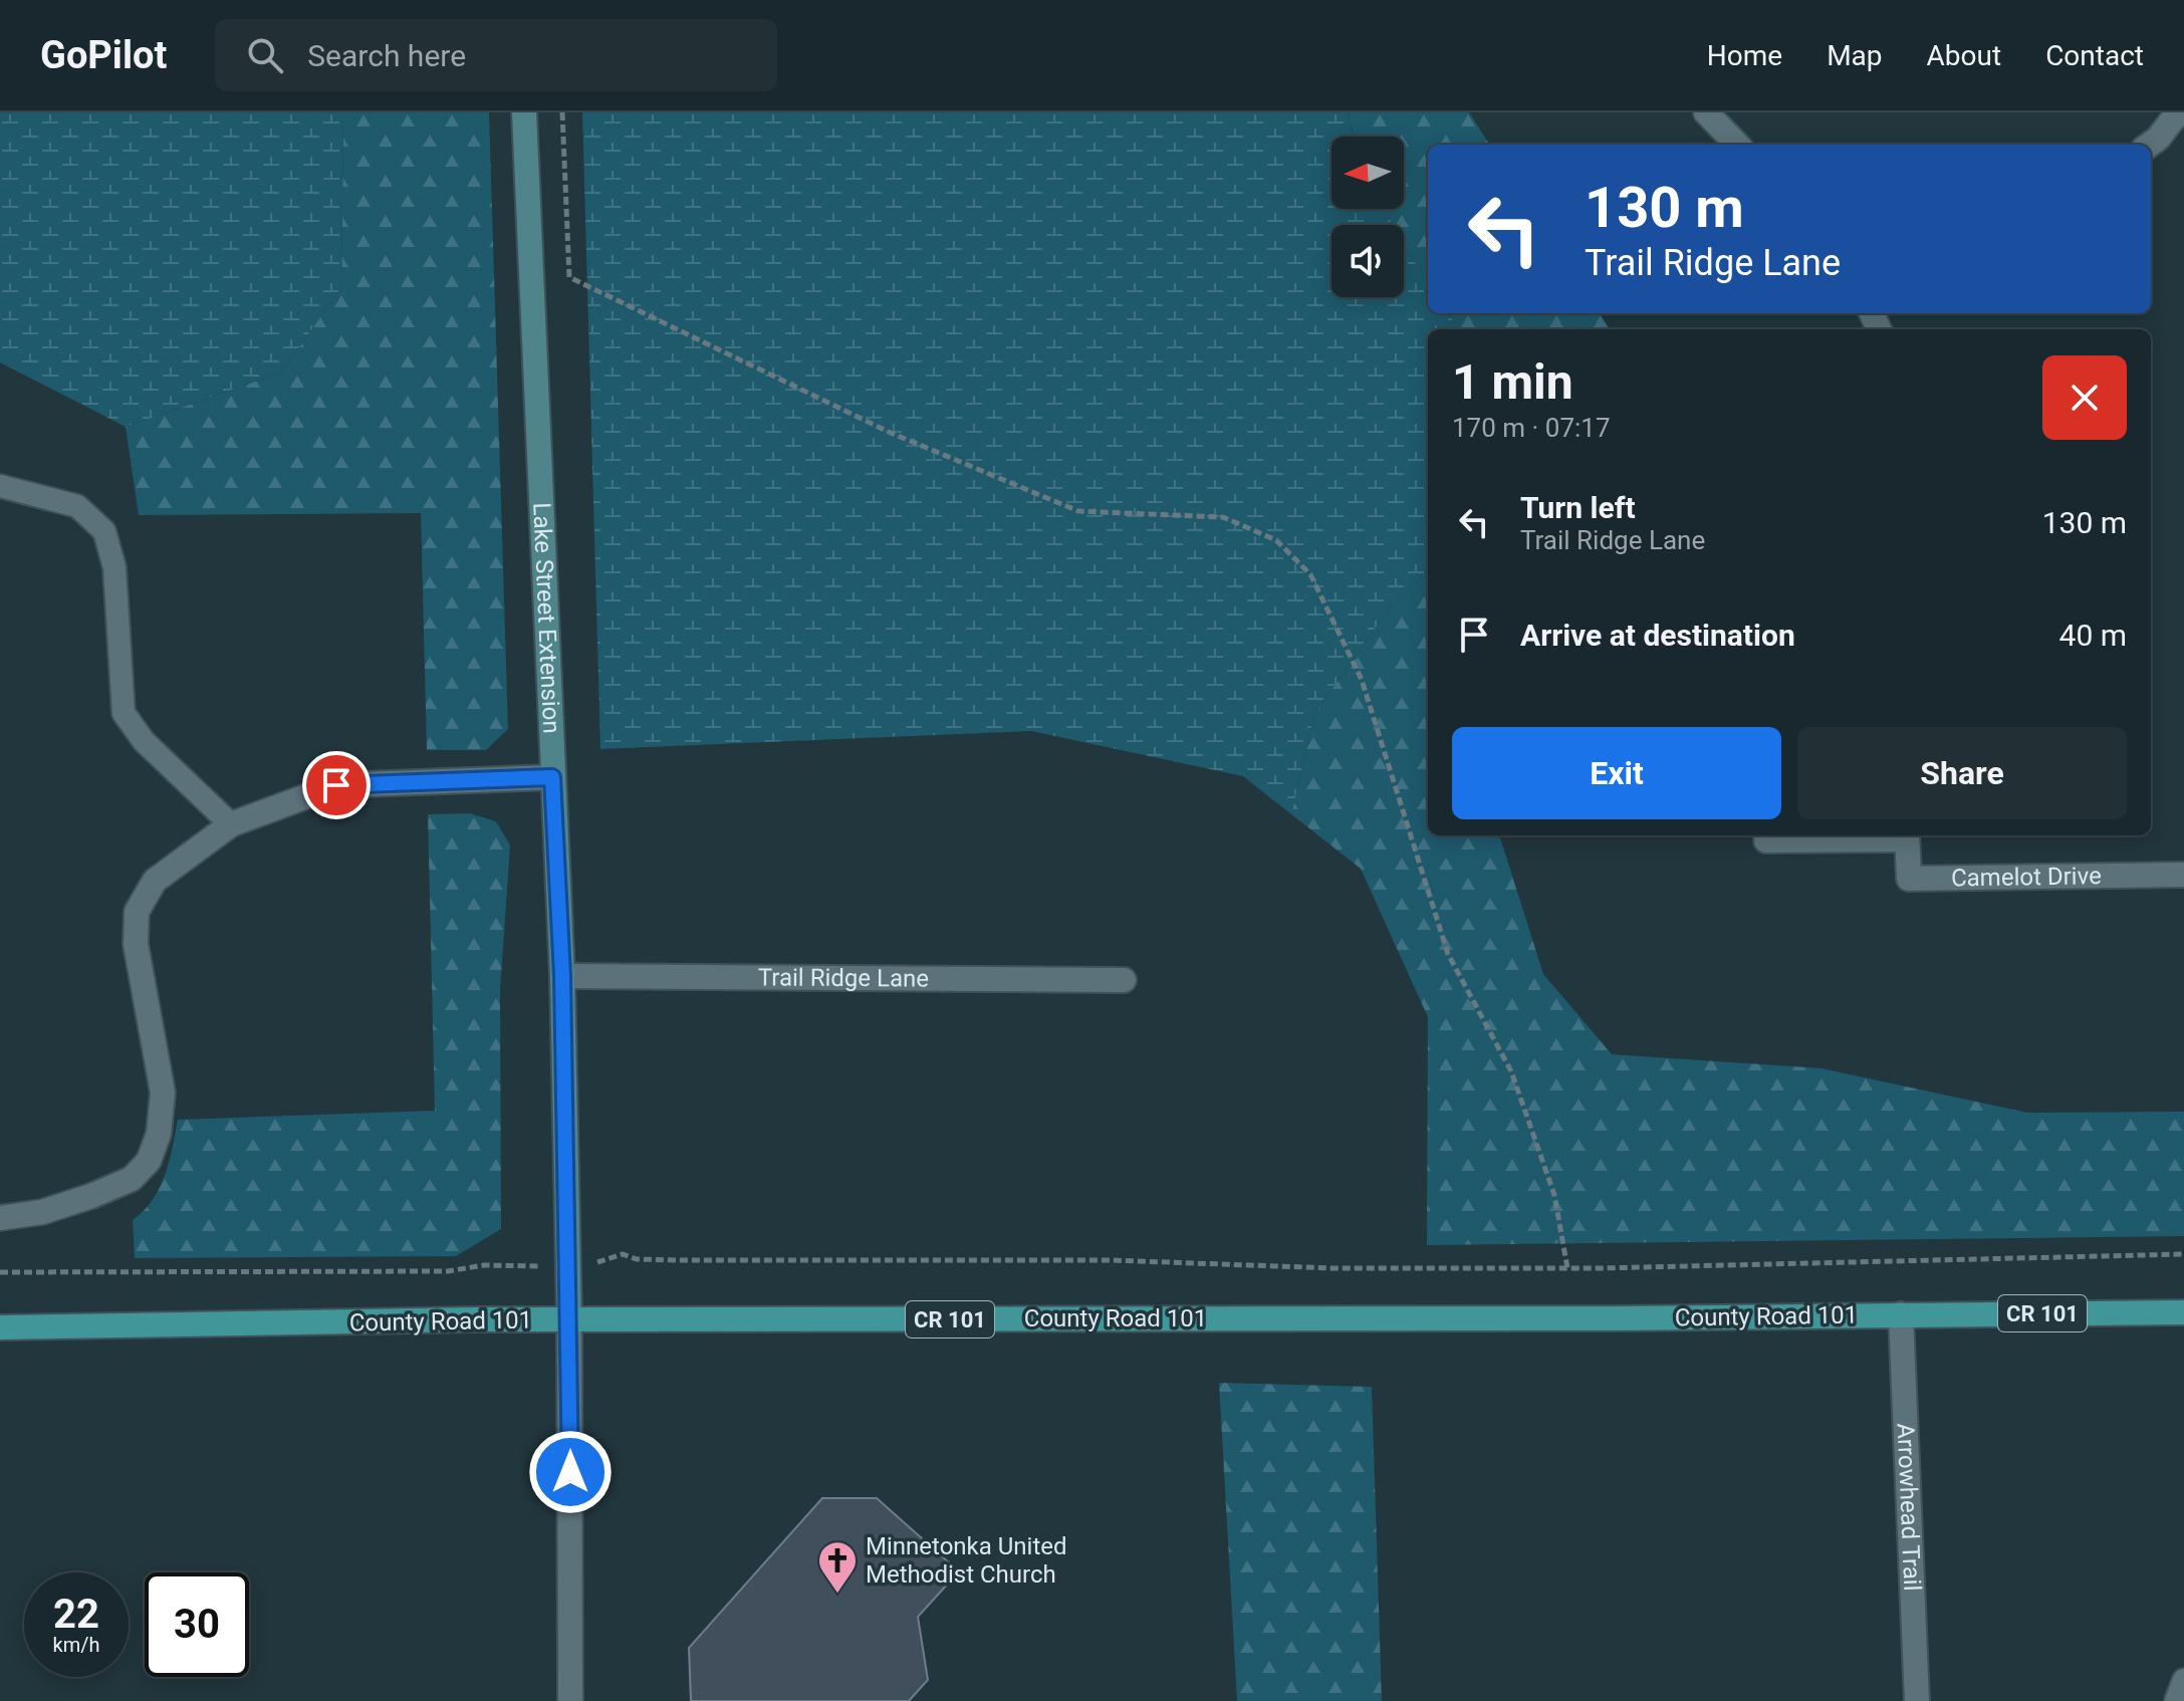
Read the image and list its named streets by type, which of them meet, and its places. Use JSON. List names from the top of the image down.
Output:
{
  "streets": {
    "main road": ["CR 101", "County Road 101"],
    "street": [
      "Lake Street Extension",
      "Camelot Drive",
      "Trail Ridge Lane",
      "Arrowhead Trail"
    ]
  },
  "crossings": [
    ["Lake Street Extension", "Trail Ridge Lane"],
    ["Lake Street Extension", "County Road 101"],
    ["County Road 101", "Arrowhead Trail"]
  ],
  "places": {
    "church": ["Minnetonka United Methodist Church"]
  },
  "north": "left",
  "page": {
    "header": "GoPilot",
    "search": "Search here",
    "nav": [
      "Home",
      "Map",
      "About",
      "Contact"
    ],
    "turn": ["130 m", "Trail Ridge Lane"],
    "heading": ["1 min", "170 m · 07:17"],
    "list": [
      {
        "name": "Turn left",
        "note": "Trail Ridge Lane",
        "value": "130 m"
      },
      {
        "name": "Arrive at destination",
        "value": "40 m"
      }
    ],
    "buttons": ["Exit", "Share"],
    "speed": "22 km/h",
    "limit": "30"
  }
}
